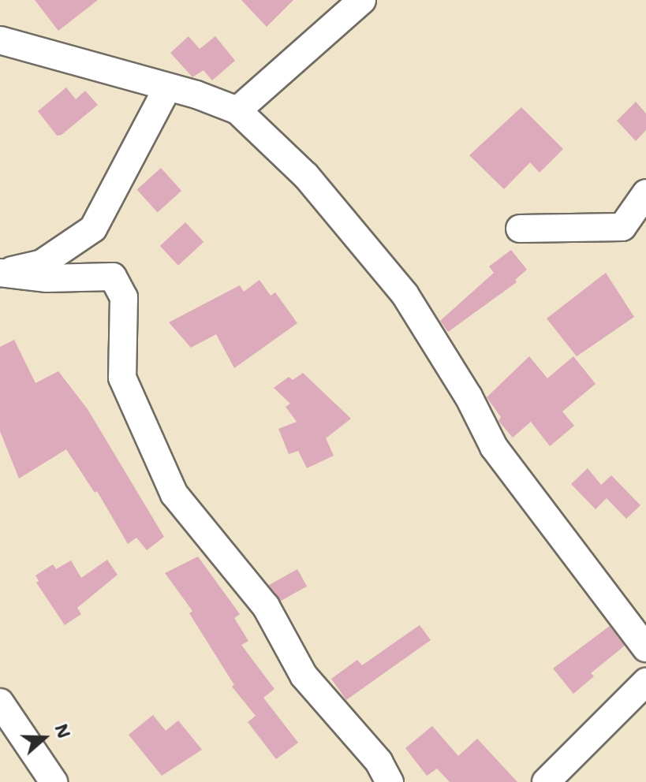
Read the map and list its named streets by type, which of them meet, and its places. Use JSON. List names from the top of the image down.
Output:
{
  "north": "right"
}
